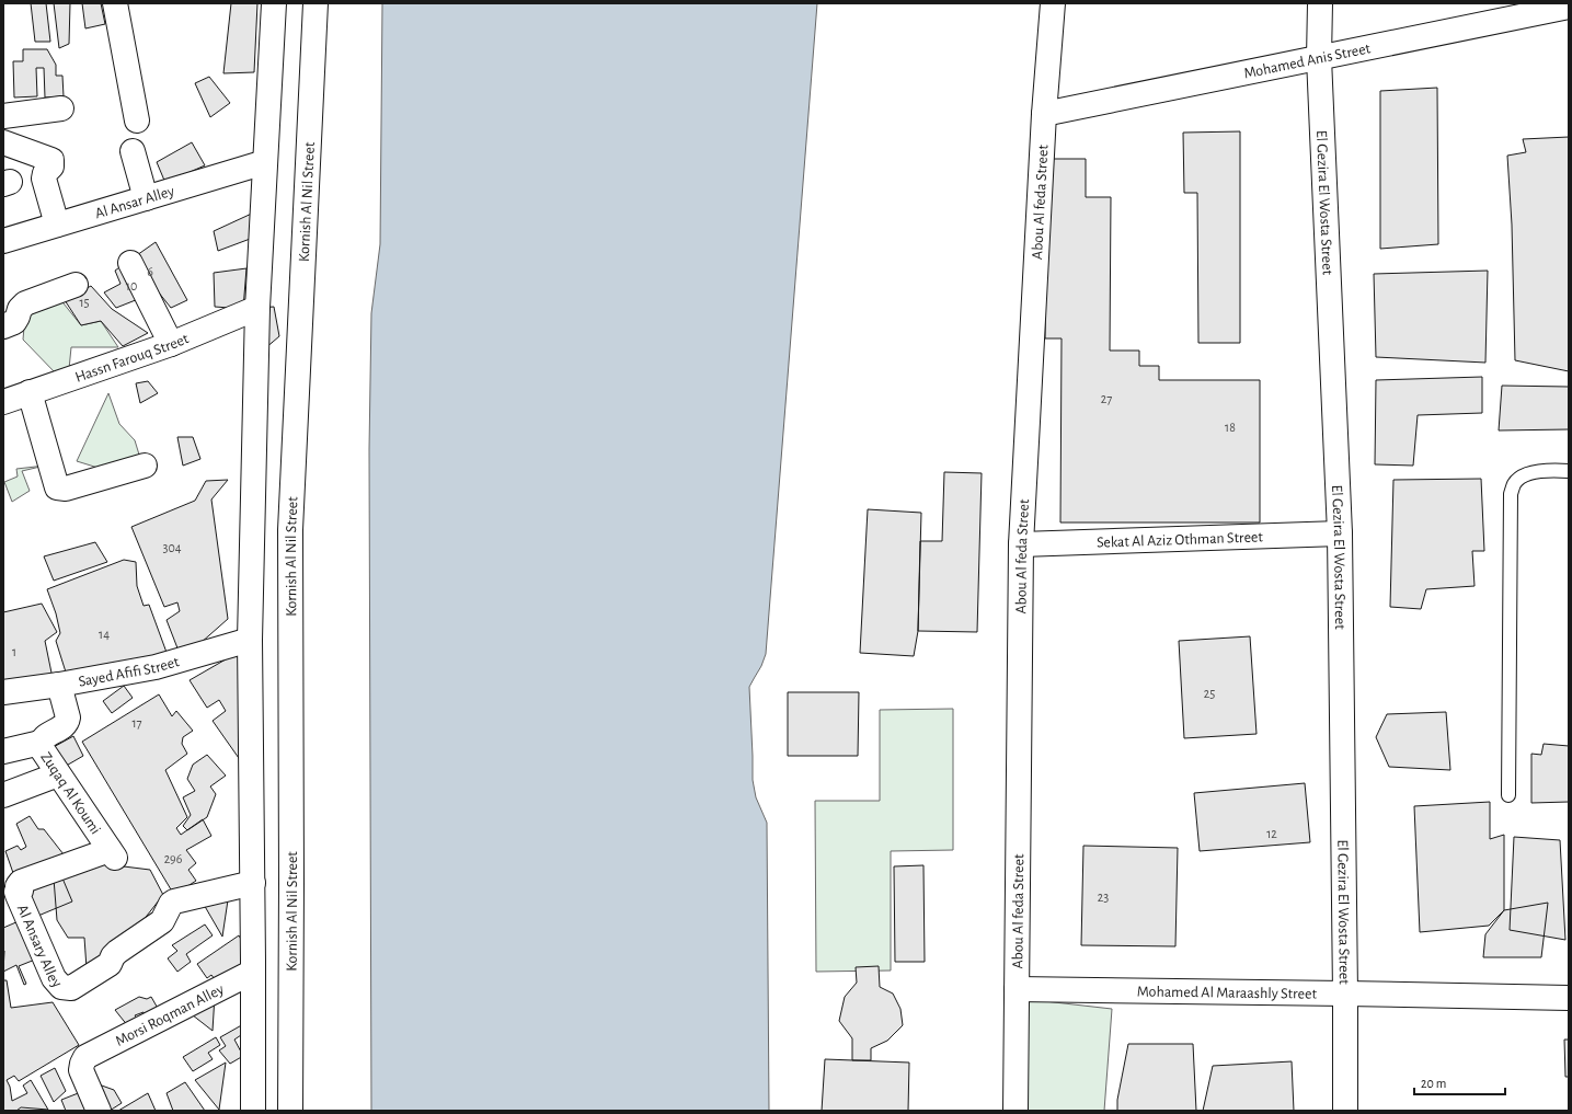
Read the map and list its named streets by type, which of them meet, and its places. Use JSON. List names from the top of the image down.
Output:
{
  "streets": {
    "street": [
      "Mohamed Anis Street",
      "Al Ansar Alley",
      "Kornish Al Nil Street",
      "Abou Al feda Street",
      "El Gezira El Wosta Street",
      "Hassn Farouq Street",
      "Sekat Al Aziz Othman Street",
      "Sayed Afifi Street",
      "Zuqaq Al Koumi",
      "Al Ansary Alley",
      "Mohamed Al Maraashly Street",
      "Morsi Roqman Alley"
    ]
  },
  "crossings": [
    ["Mohamed Anis Street", "Abou Al feda Street"],
    ["Mohamed Anis Street", "El Gezira El Wosta Street"],
    ["Abou Al feda Street", "Sekat Al Aziz Othman Street"],
    ["Abou Al feda Street", "Mohamed Al Maraashly Street"],
    ["El Gezira El Wosta Street", "Sekat Al Aziz Othman Street"],
    ["El Gezira El Wosta Street", "Mohamed Al Maraashly Street"],
    ["Sayed Afifi Street", "Zuqaq Al Koumi"],
    ["Zuqaq Al Koumi", "Al Ansary Alley"]
  ],
  "house_numbers": [
    "6",
    "10",
    "15",
    "27",
    "18",
    "304",
    "14",
    "1",
    "25",
    "17",
    "12",
    "296",
    "23"
  ],
  "scale_bar": "20 m"
}
